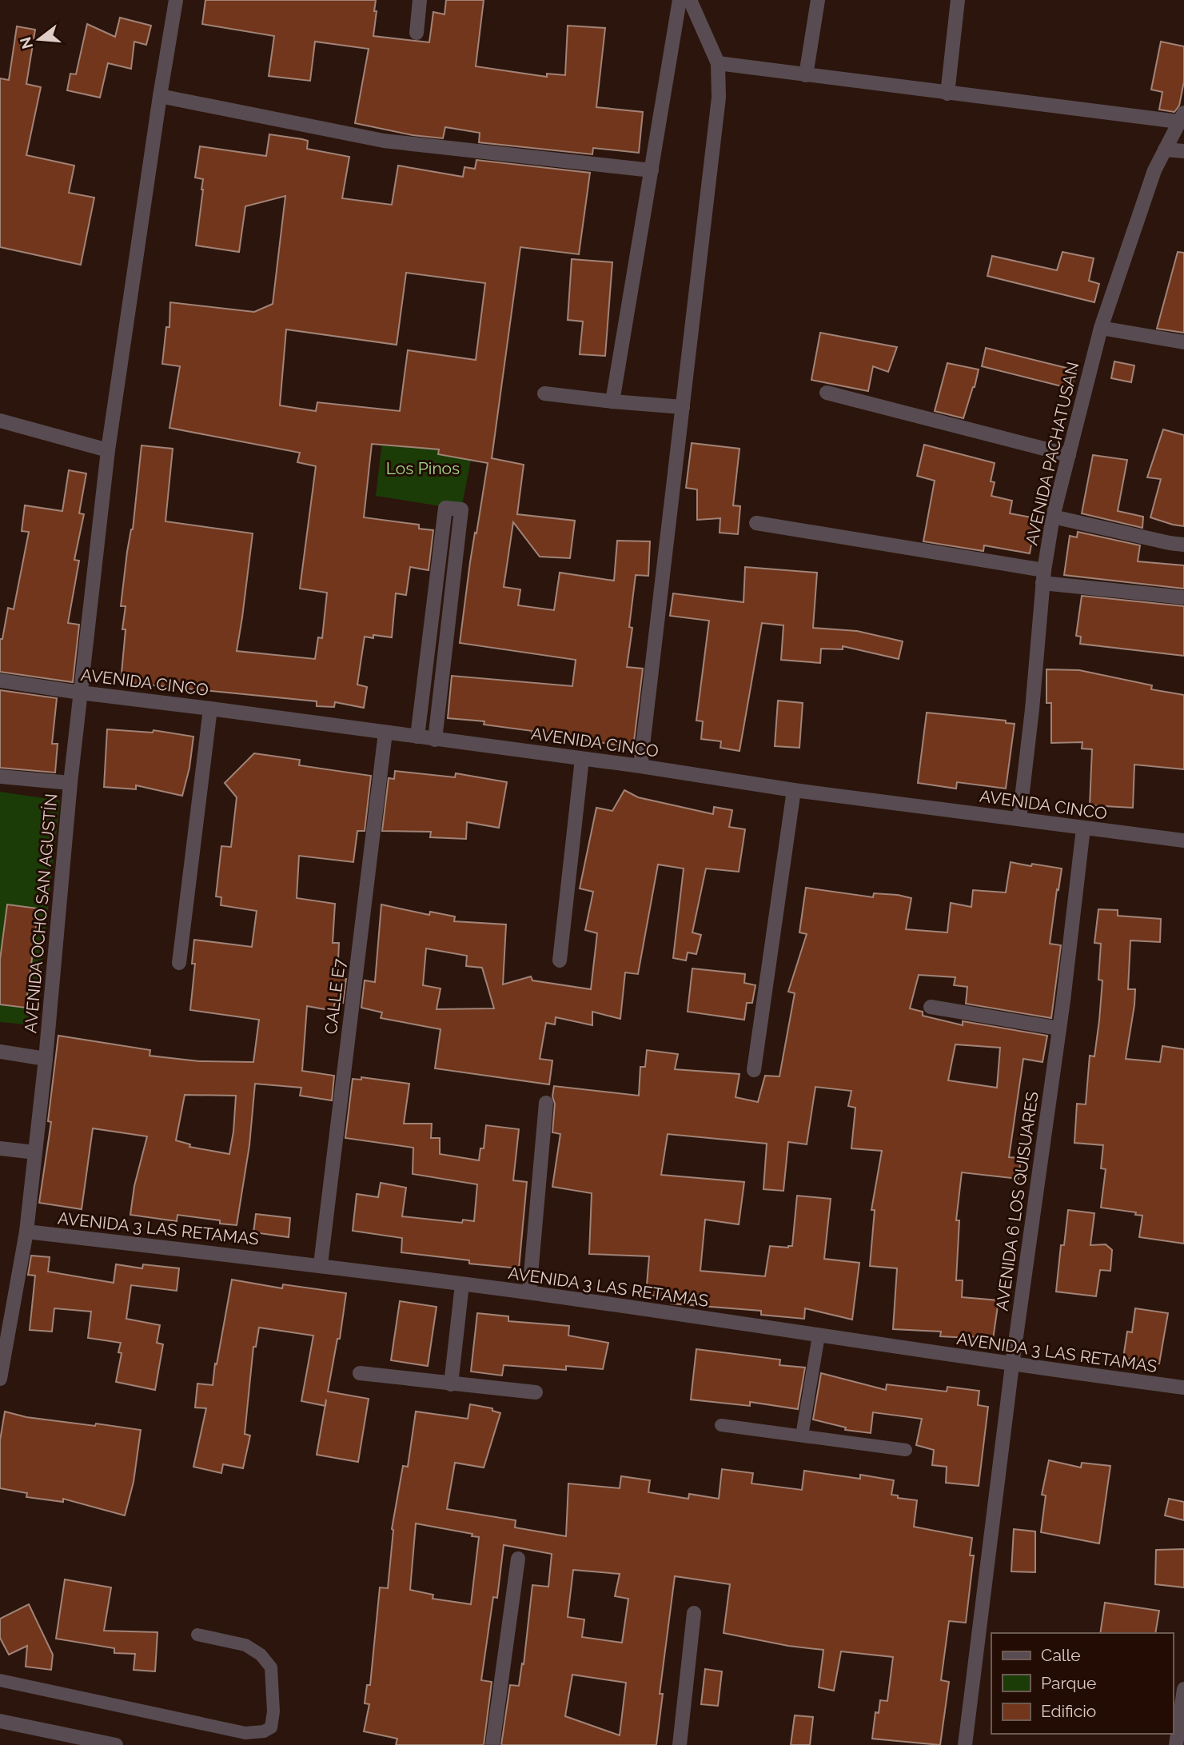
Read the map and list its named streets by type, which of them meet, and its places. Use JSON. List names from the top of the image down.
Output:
{
  "streets": {
    "street": [
      "AVENIDA PACHATUSAN",
      "AVENIDA CINCO",
      "AVENIDA OCHO SAN AGUSTÍN",
      "CALLE E7",
      "AVENIDA 6 LOS QUISUARES",
      "AVENIDA 3 LAS RETAMAS"
    ]
  },
  "crossings": [
    ["AVENIDA PACHATUSAN", "AVENIDA CINCO"],
    ["AVENIDA CINCO", "AVENIDA OCHO SAN AGUSTÍN"],
    ["AVENIDA CINCO", "CALLE E7"],
    ["AVENIDA CINCO", "AVENIDA 6 LOS QUISUARES"],
    ["AVENIDA OCHO SAN AGUSTÍN", "AVENIDA 3 LAS RETAMAS"],
    ["CALLE E7", "AVENIDA 3 LAS RETAMAS"],
    ["AVENIDA 6 LOS QUISUARES", "AVENIDA 3 LAS RETAMAS"]
  ],
  "parks": ["Los Pinos"],
  "legend": ["Calle", "Parque", "Edificio"],
  "north": "left"
}
